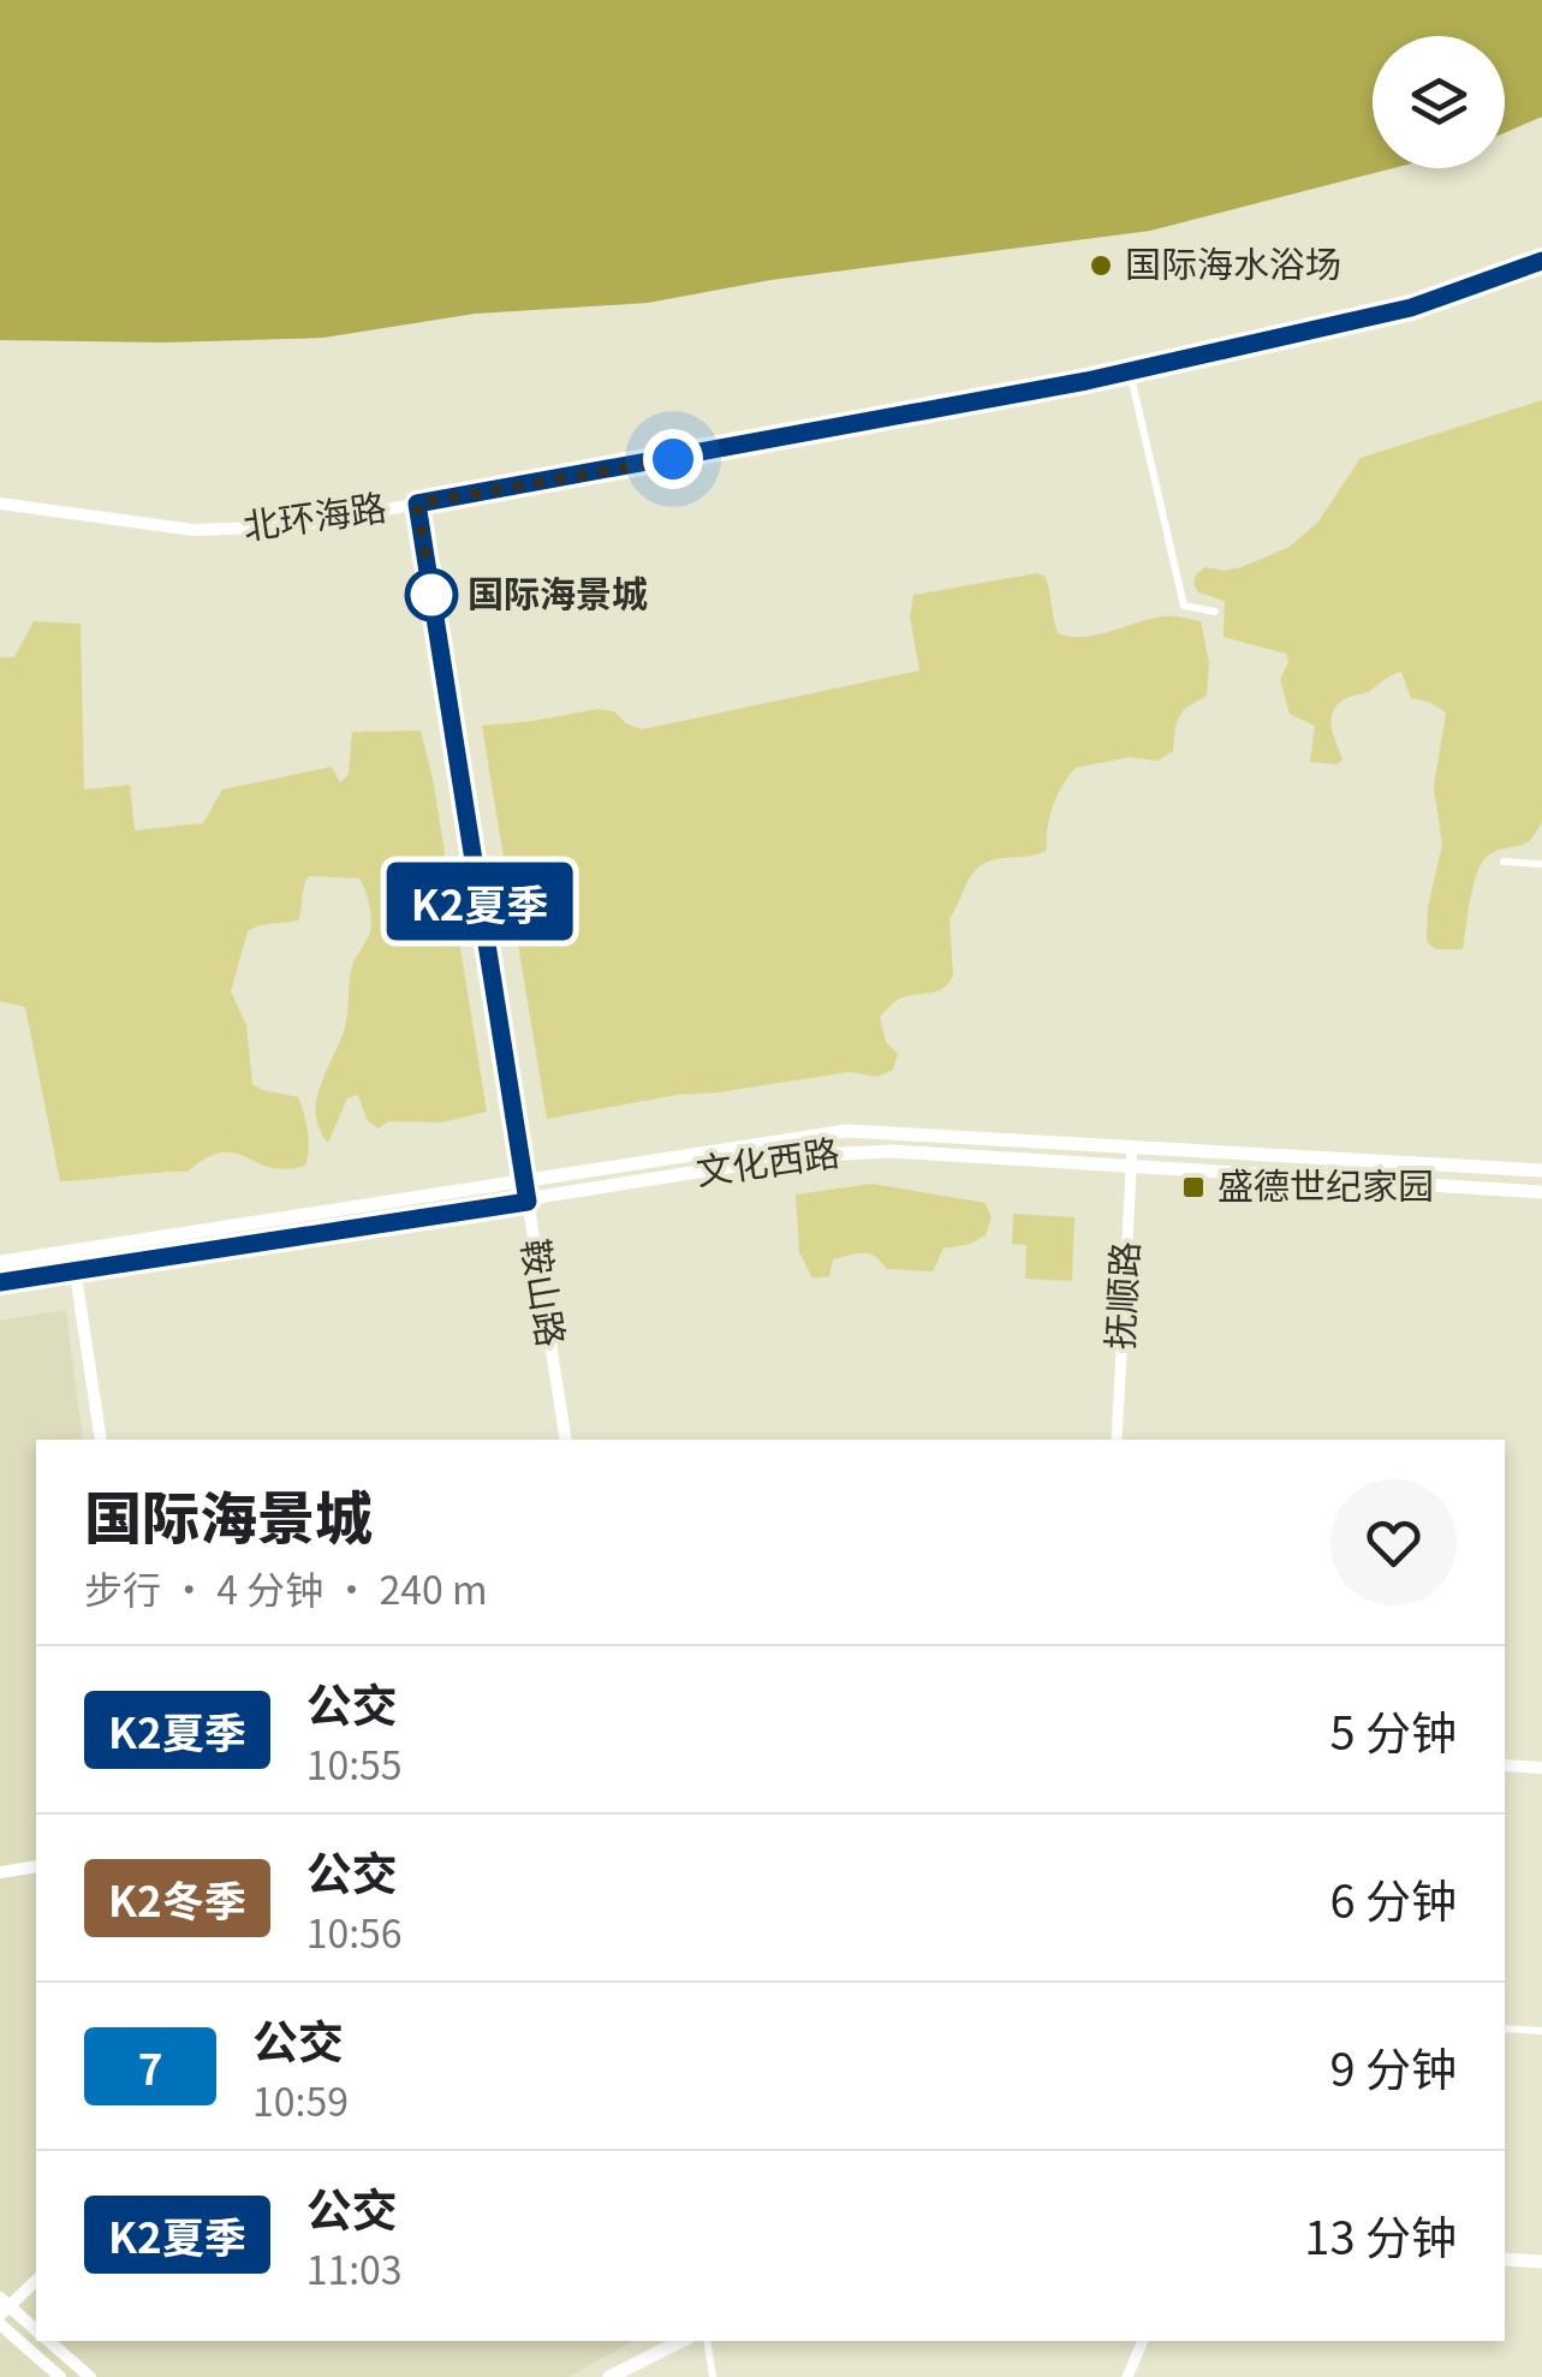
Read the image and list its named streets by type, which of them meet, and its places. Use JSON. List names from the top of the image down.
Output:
{
  "streets": {
    "main road": ["北环海路", "文化西路", "鞍山路"],
    "street": ["抚顺路"]
  },
  "crossings": [
    ["北环海路", "鞍山路"],
    ["文化西路", "鞍山路"],
    ["文化西路", "抚顺路"]
  ],
  "places": {
    "other": ["国际海水浴场", "国际海景城"],
    "transit": ["盛德世纪家园"]
  },
  "lines": ["bus line K2夏季"],
  "page": {
    "on_map": "K2夏季",
    "heading": ["国际海景城", "步行 · 4 分钟 · 240 m"],
    "list": [
      {
        "mark": "K2夏季",
        "name": "公交",
        "note": "10:55",
        "value": "5 分钟"
      },
      {
        "mark": "K2冬季",
        "name": "公交",
        "note": "10:56",
        "value": "6 分钟"
      },
      {
        "mark": "7",
        "name": "公交",
        "note": "10:59",
        "value": "9 分钟"
      },
      {
        "mark": "K2夏季",
        "name": "公交",
        "note": "11:03",
        "value": "13 分钟"
      }
    ]
  }
}
